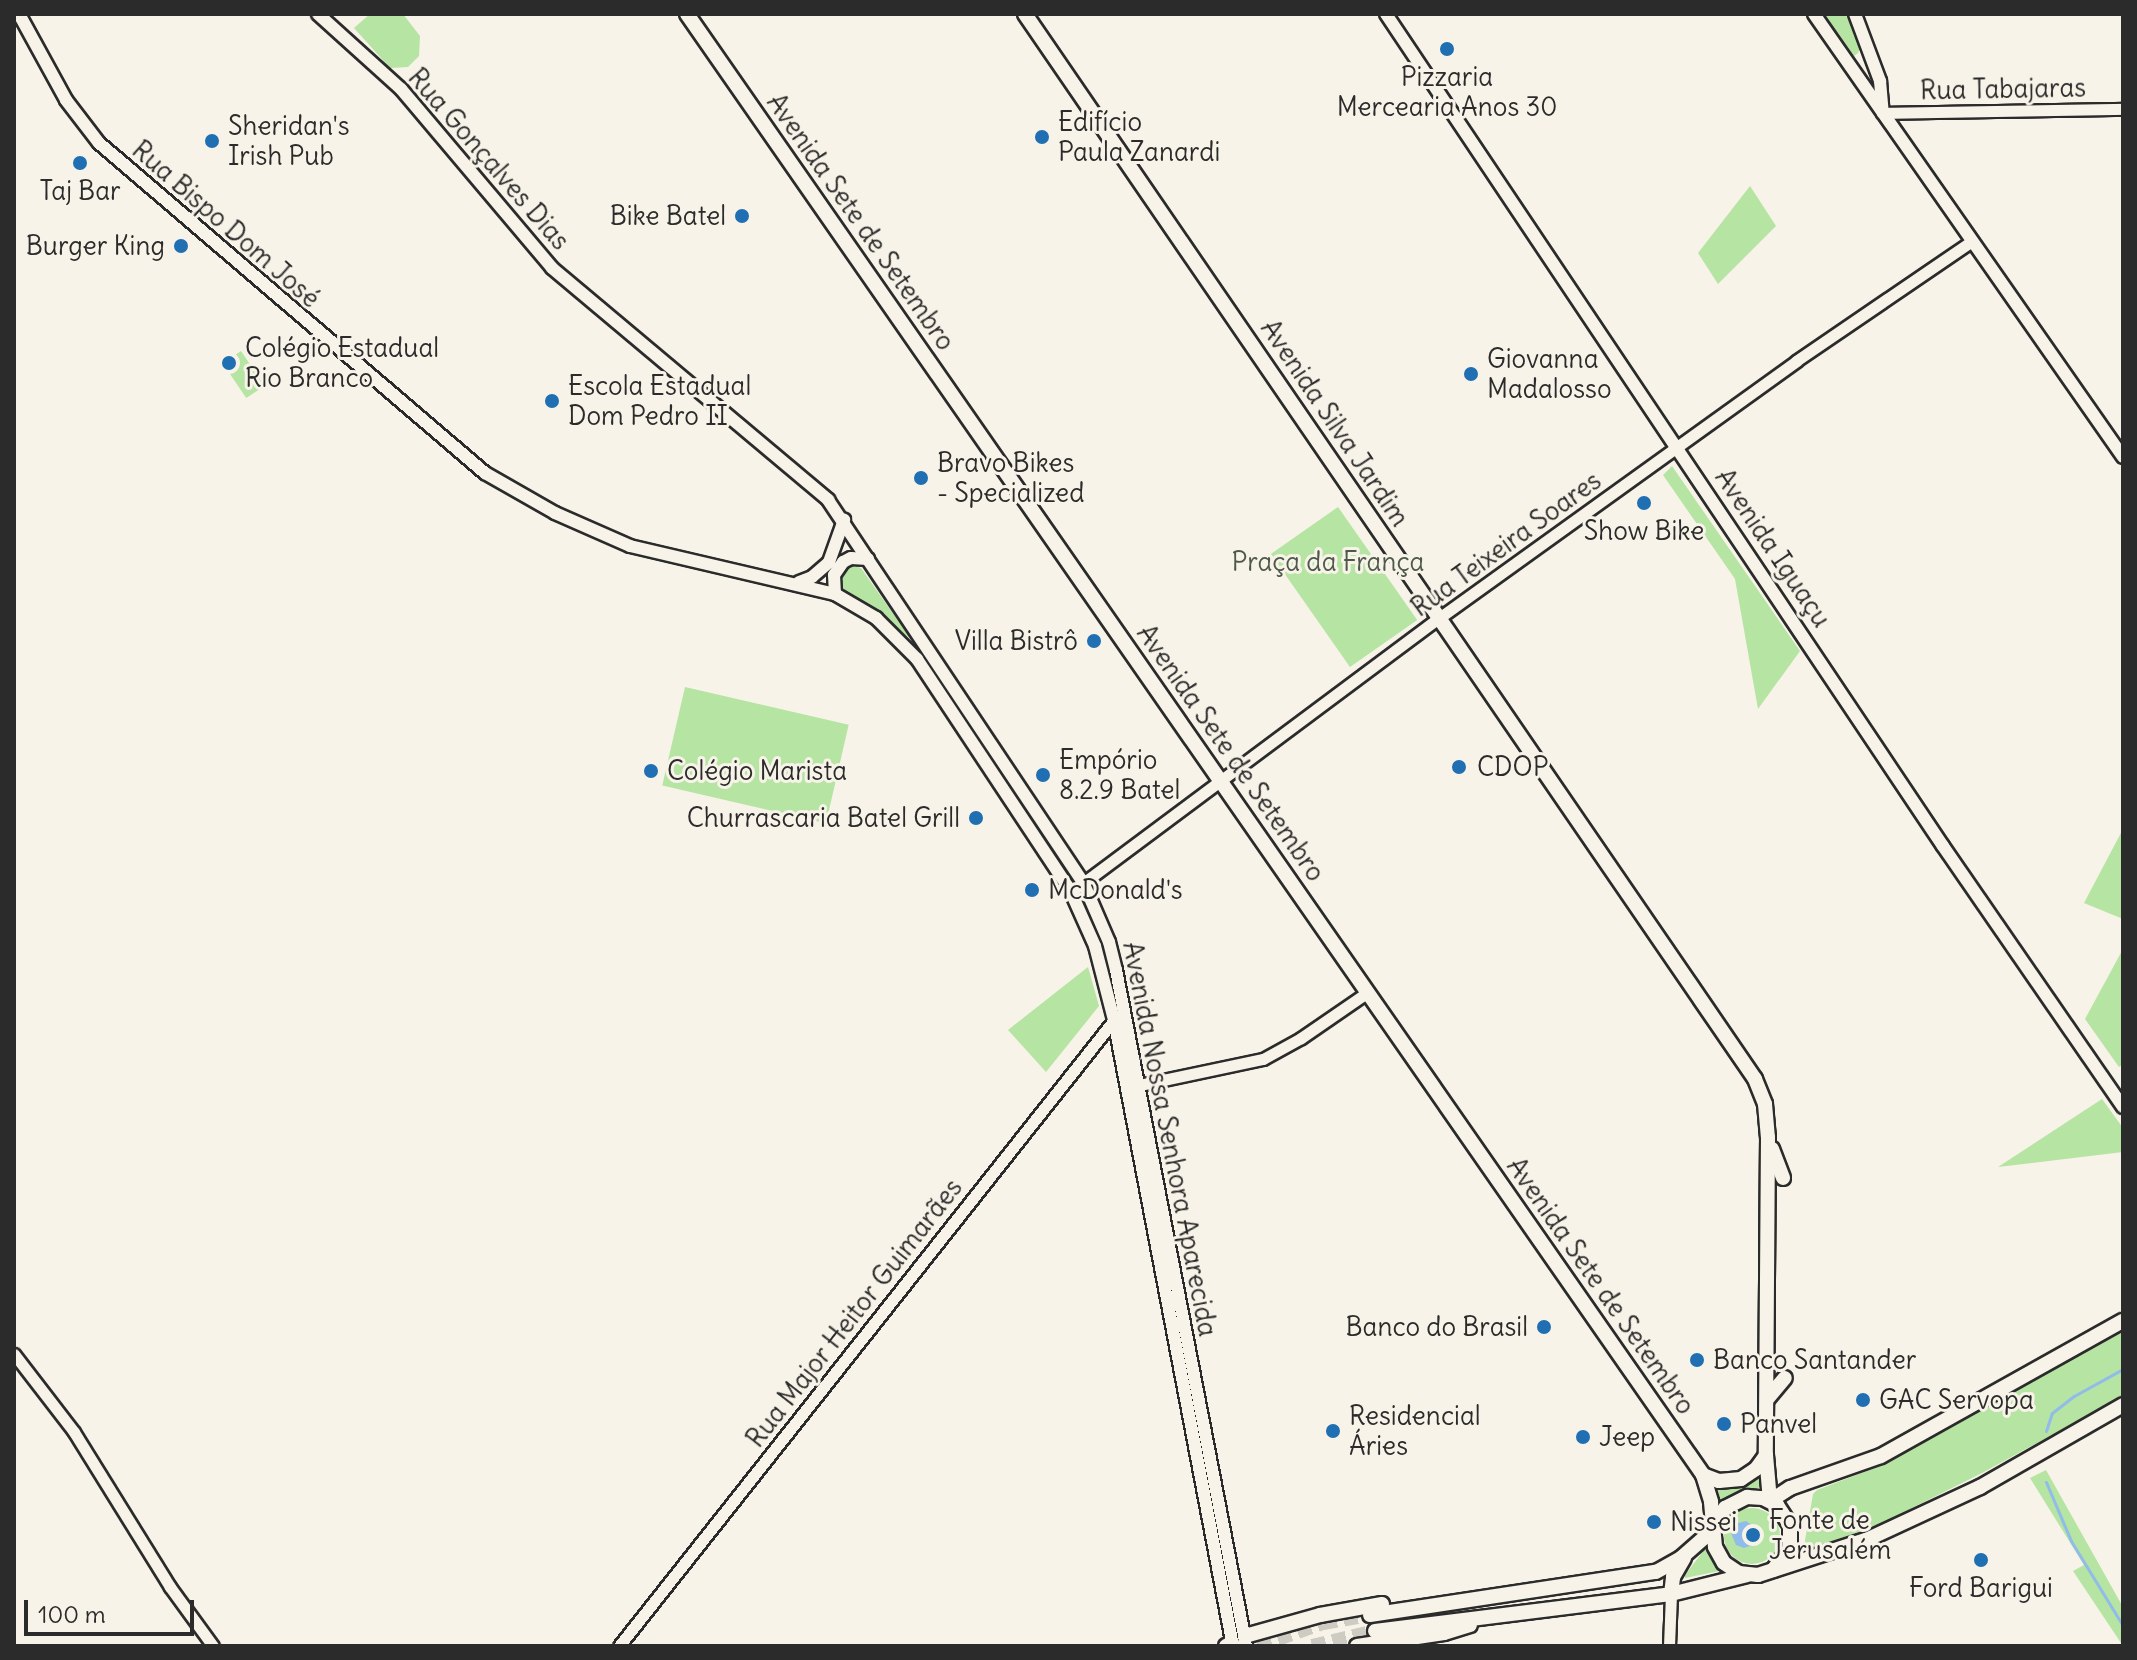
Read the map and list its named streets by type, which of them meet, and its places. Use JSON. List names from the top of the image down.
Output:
{
  "streets": {
    "main road": [
      "Rua Gonçalves Dias",
      "Avenida Sete de Setembro",
      "Rua Bispo Dom José",
      "Avenida Silva Jardim",
      "Avenida Iguaçu",
      "Avenida Nossa Senhora Aparecida"
    ],
    "street": ["Rua Tabajaras", "Rua Teixeira Soares", "Rua Major Heitor Guimarães"]
  },
  "crossings": [
    ["Rua Gonçalves Dias", "Avenida Nossa Senhora Aparecida"],
    ["Avenida Sete de Setembro", "Rua Teixeira Soares"],
    ["Rua Bispo Dom José", "Avenida Nossa Senhora Aparecida"],
    ["Avenida Silva Jardim", "Rua Teixeira Soares"],
    ["Rua Teixeira Soares", "Avenida Iguaçu"],
    ["Rua Teixeira Soares", "Avenida Nossa Senhora Aparecida"],
    ["Avenida Nossa Senhora Aparecida", "Rua Major Heitor Guimarães"]
  ],
  "parks": ["Praça da França"],
  "places": [
    "Pizzaria Mercearia Anos 30",
    "Edifício Paula Zanardi",
    "Sheridan's Irish Pub",
    "Taj Bar",
    "Bike Batel",
    "Burger King",
    "Colégio Estadual Rio Branco",
    "Giovanna Madalosso",
    "Escola Estadual Dom Pedro II",
    "Bravo Bikes - Specialized",
    "Show Bike",
    "Villa Bistrô",
    "CDOP",
    "Colégio Marista",
    "Empório 8.2.9 Batel",
    "Churrascaria Batel Grill",
    "McDonald's",
    "Banco do Brasil",
    "Banco Santander",
    "GAC Servopa",
    "Panvel",
    "Residencial Áries",
    "Jeep",
    "Nissei",
    "Fonte de Jerusalém",
    "Ford Barigui"
  ],
  "scale_bar": "100 m"
}
